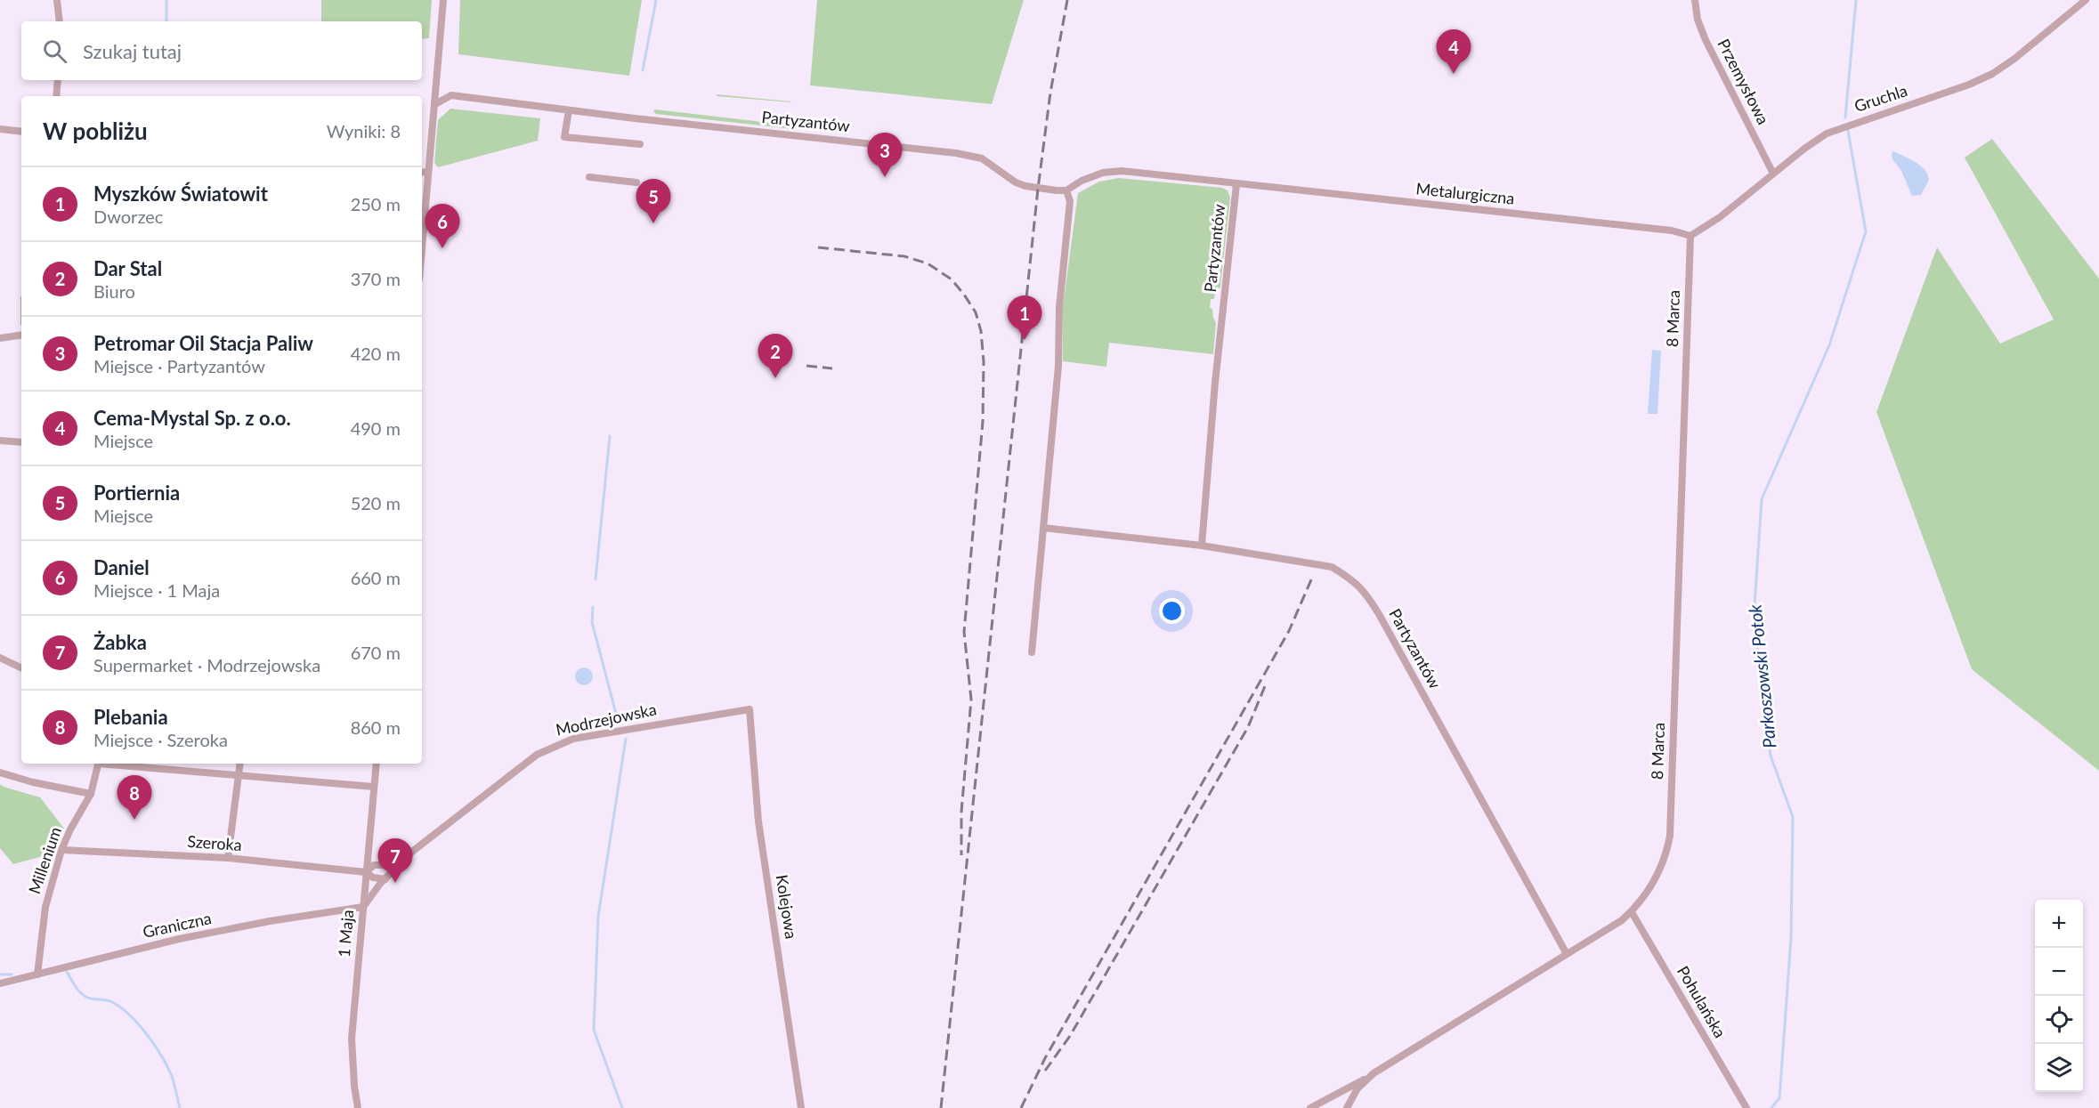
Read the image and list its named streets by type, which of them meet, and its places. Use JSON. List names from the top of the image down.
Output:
{
  "streets": {
    "street": [
      "Przemysłowa",
      "Gruchla",
      "Partyzantów",
      "Metalurgiczna",
      "8 Marca",
      "Modrzejowska",
      "Szeroka",
      "Millenium",
      "Kolejowa",
      "Graniczna",
      "1 Maja",
      "Pohulańska"
    ]
  },
  "crossings": [
    ["Przemysłowa", "Gruchla"],
    ["Gruchla", "Metalurgiczna"],
    ["Gruchla", "8 Marca"],
    ["Partyzantów", "Metalurgiczna"],
    ["Partyzantów", "8 Marca"],
    ["Metalurgiczna", "8 Marca"],
    ["8 Marca", "Pohulańska"],
    ["Modrzejowska", "Szeroka"],
    ["Modrzejowska", "Kolejowa"],
    ["Modrzejowska", "Graniczna"],
    ["Modrzejowska", "1 Maja"],
    ["Szeroka", "Millenium"],
    ["Szeroka", "1 Maja"],
    ["Millenium", "Graniczna"],
    ["Graniczna", "1 Maja"]
  ],
  "water": ["Parkoszowski Potok"],
  "page": {
    "search": "Szukaj tutaj",
    "pins": [
      "4",
      "3",
      "5",
      "6",
      "1",
      "2",
      "8",
      "7"
    ],
    "heading": ["W pobliżu", "Wyniki: 8"],
    "list": [
      {
        "mark": "1",
        "name": "Myszków Światowit",
        "note": "Dworzec",
        "value": "250 m"
      },
      {
        "mark": "2",
        "name": "Dar Stal",
        "note": "Biuro",
        "value": "370 m"
      },
      {
        "mark": "3",
        "name": "Petromar Oil Stacja Paliw",
        "note": "Miejsce · Partyzantów",
        "value": "420 m"
      },
      {
        "mark": "4",
        "name": "Cema-Mystal Sp. z o.o.",
        "note": "Miejsce",
        "value": "490 m"
      },
      {
        "mark": "5",
        "name": "Portiernia",
        "note": "Miejsce",
        "value": "520 m"
      },
      {
        "mark": "6",
        "name": "Daniel",
        "note": "Miejsce · 1 Maja",
        "value": "660 m"
      },
      {
        "mark": "7",
        "name": "Żabka",
        "note": "Supermarket · Modrzejowska",
        "value": "670 m"
      },
      {
        "mark": "8",
        "name": "Plebania",
        "note": "Miejsce · Szeroka",
        "value": "860 m"
      }
    ],
    "map_buttons": ["+", "−"]
  }
}
